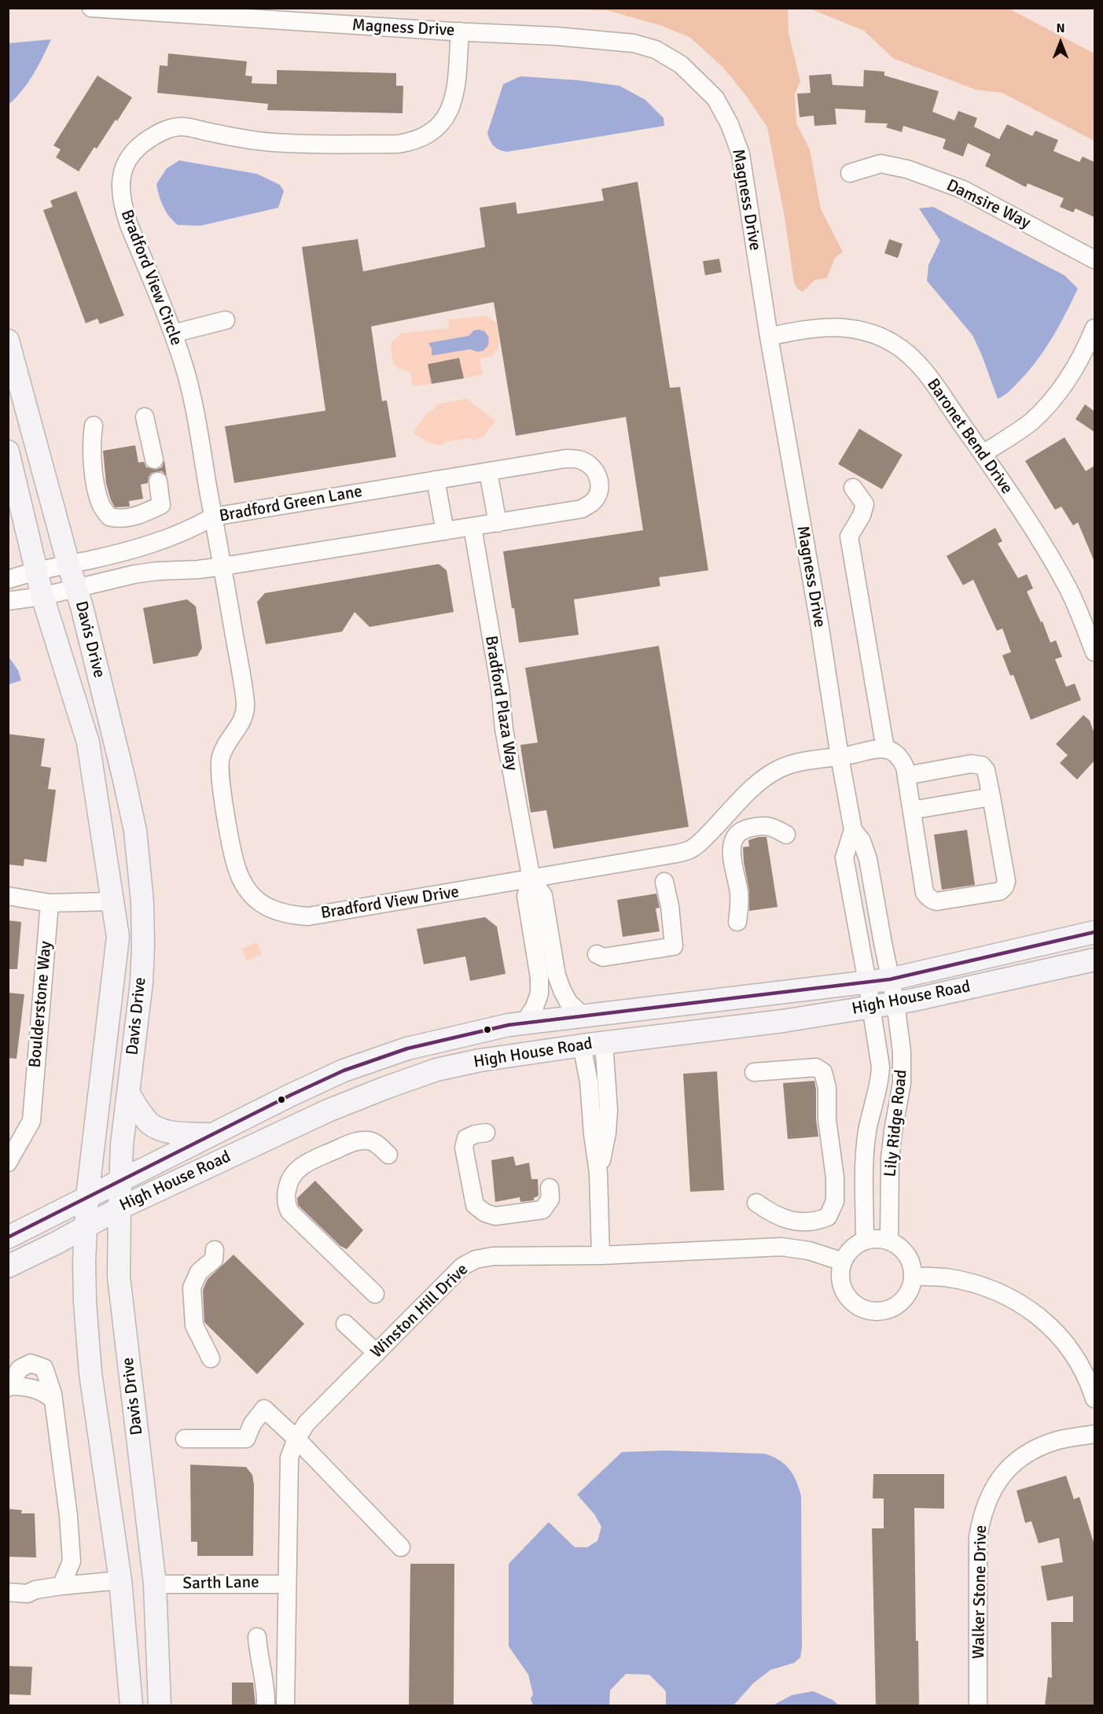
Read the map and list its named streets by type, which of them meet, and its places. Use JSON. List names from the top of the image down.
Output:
{
  "streets": {
    "main road": ["Davis Drive", "High House Road"],
    "street": [
      "Magness Drive",
      "Damsire Way",
      "Bradford View Circle",
      "Baronet Bend Drive",
      "Bradford Green Lane",
      "Bradford Plaza Way",
      "Bradford View Drive",
      "Boulderstone Way",
      "Lily Ridge Road",
      "Winston Hill Drive",
      "Sarth Lane",
      "Walker Stone Drive"
    ]
  },
  "crossings": [
    ["Magness Drive", "Bradford View Circle"],
    ["Magness Drive", "Baronet Bend Drive"],
    ["Magness Drive", "Bradford View Drive"],
    ["Magness Drive", "High House Road"],
    ["Magness Drive", "Lily Ridge Road"],
    ["Bradford View Circle", "Bradford Green Lane"],
    ["Bradford View Circle", "Bradford View Drive"],
    ["Bradford Green Lane", "Davis Drive"],
    ["Bradford Green Lane", "Bradford Plaza Way"],
    ["Bradford Green Lane", "Bradford View Drive"],
    ["Davis Drive", "High House Road"],
    ["Davis Drive", "Sarth Lane"],
    ["Bradford Plaza Way", "Bradford View Drive"],
    ["Bradford Plaza Way", "High House Road"],
    ["High House Road", "Lily Ridge Road"],
    ["Lily Ridge Road", "Winston Hill Drive"],
    ["Winston Hill Drive", "Sarth Lane"]
  ],
  "north": "top"
}
